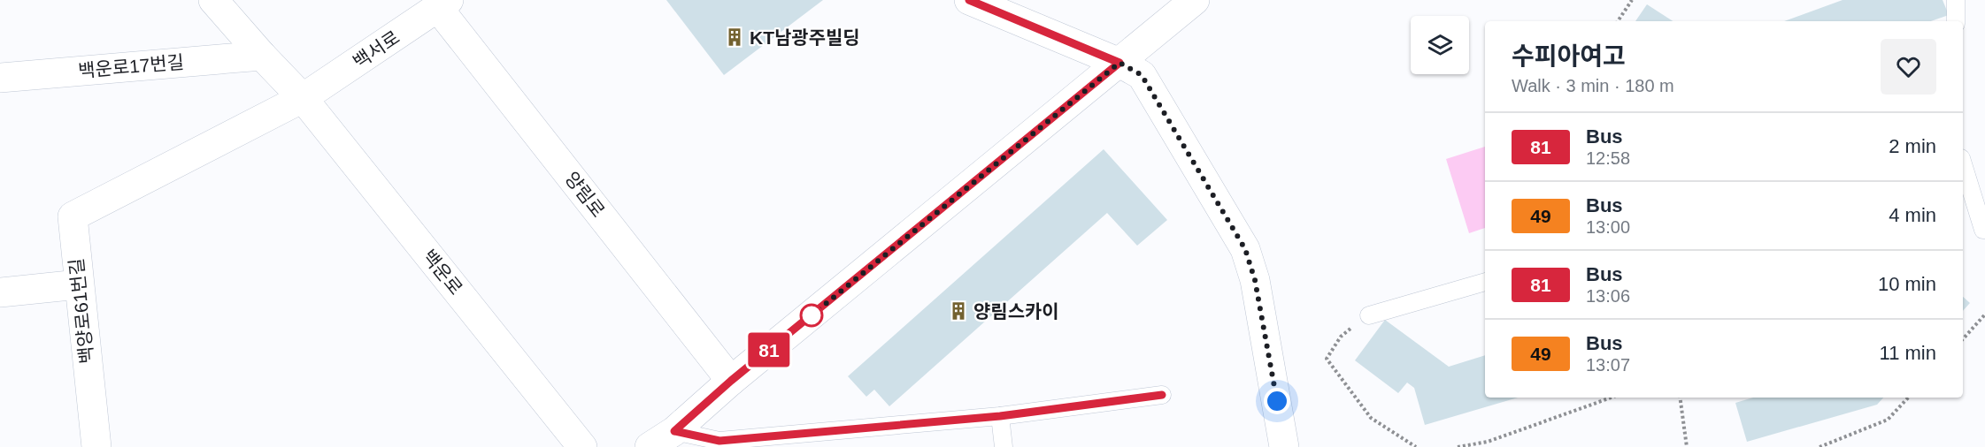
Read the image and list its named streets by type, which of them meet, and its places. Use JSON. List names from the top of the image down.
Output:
{
  "streets": {
    "street": [
      "백서로",
      "백운로17번길",
      "양림로",
      "백운로",
      "백양로61번길"
    ]
  },
  "crossings": [
    ["백서로", "양림로"],
    ["백서로", "백운로"],
    ["백서로", "백양로61번길"],
    ["백운로17번길", "백운로"],
    ["백운로", "백양로61번길"]
  ],
  "places": {
    "building": ["KT남광주빌딩", "양림스카이"]
  },
  "lines": ["bus line 81"],
  "page": {
    "on_map": "81",
    "heading": ["수피아여고", "Walk · 3 min · 180 m"],
    "list": [
      {
        "mark": "81",
        "name": "Bus",
        "note": "12:58",
        "value": "2 min"
      },
      {
        "mark": "49",
        "name": "Bus",
        "note": "13:00",
        "value": "4 min"
      },
      {
        "mark": "81",
        "name": "Bus",
        "note": "13:06",
        "value": "10 min"
      },
      {
        "mark": "49",
        "name": "Bus",
        "note": "13:07",
        "value": "11 min"
      }
    ]
  }
}
